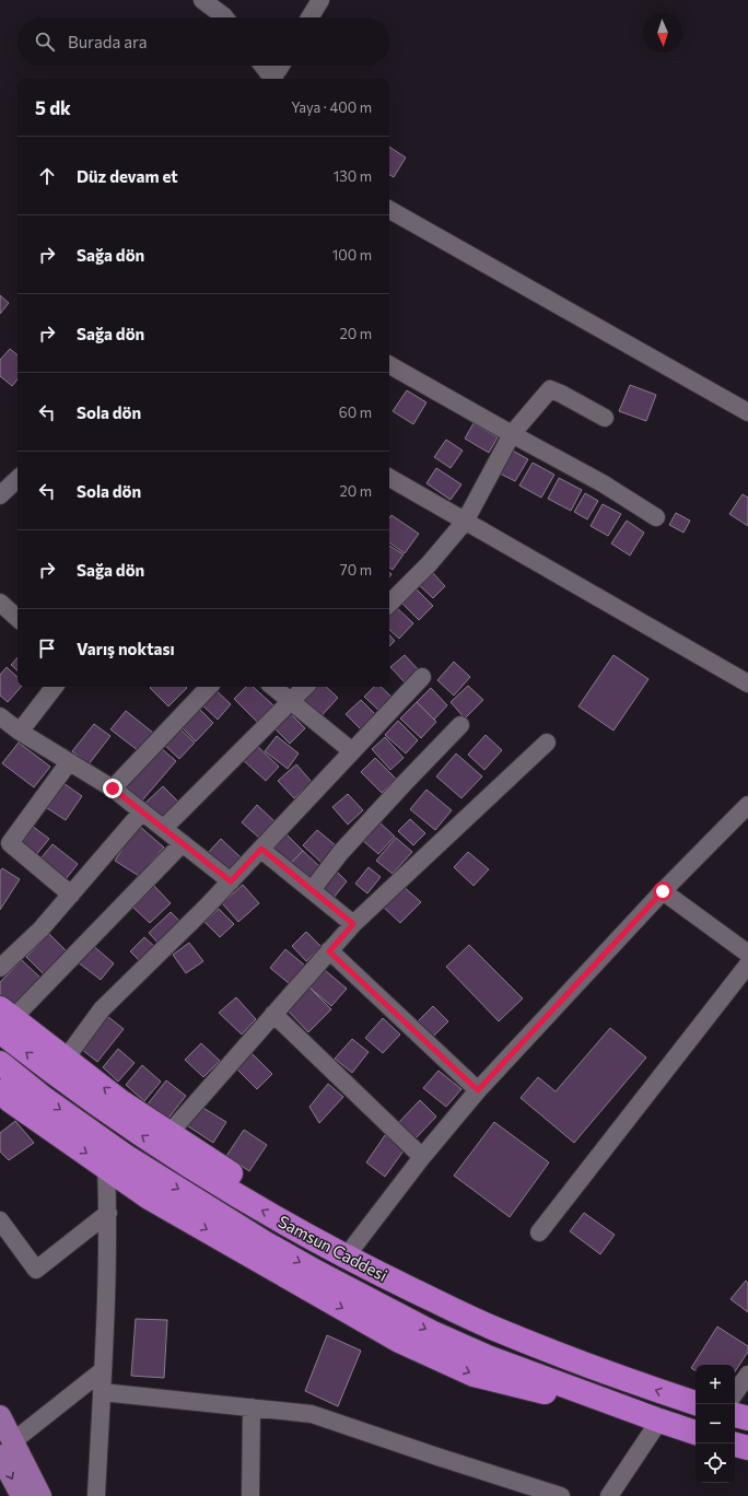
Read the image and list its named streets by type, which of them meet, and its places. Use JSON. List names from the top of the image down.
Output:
{
  "streets": {
    "highway": ["Samsun Caddesi"]
  },
  "north": "bottom",
  "page": {
    "search": "Burada ara",
    "heading": ["5 dk", "Yaya · 400 m"],
    "list": [
      ["Düz devam et", "130 m"],
      ["Sağa dön", "100 m"],
      ["Sağa dön", "20 m"],
      ["Sola dön", "60 m"],
      ["Sola dön", "20 m"],
      ["Sağa dön", "70 m"],
      "Varış noktası"
    ],
    "map_buttons": ["+", "−"]
  }
}
